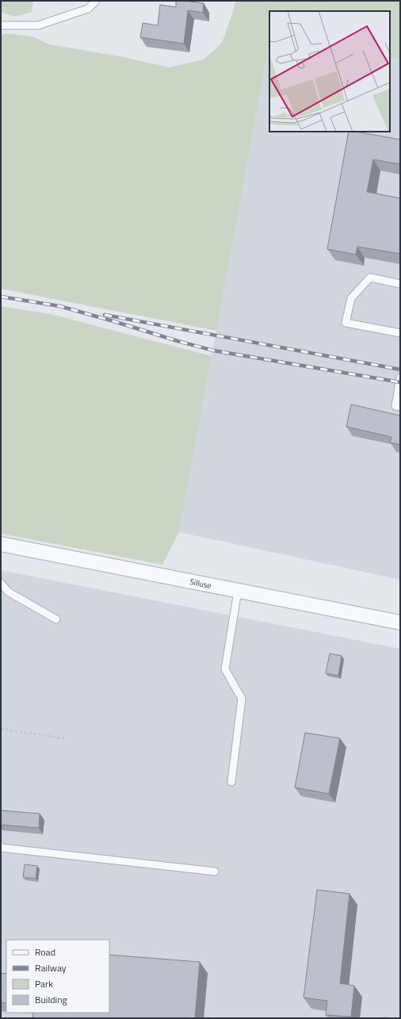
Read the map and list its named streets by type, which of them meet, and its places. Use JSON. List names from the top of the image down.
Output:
{
  "streets": {
    "street": ["Silluse"]
  },
  "legend": [
    "Road",
    "Railway",
    "Park",
    "Building"
  ]
}
